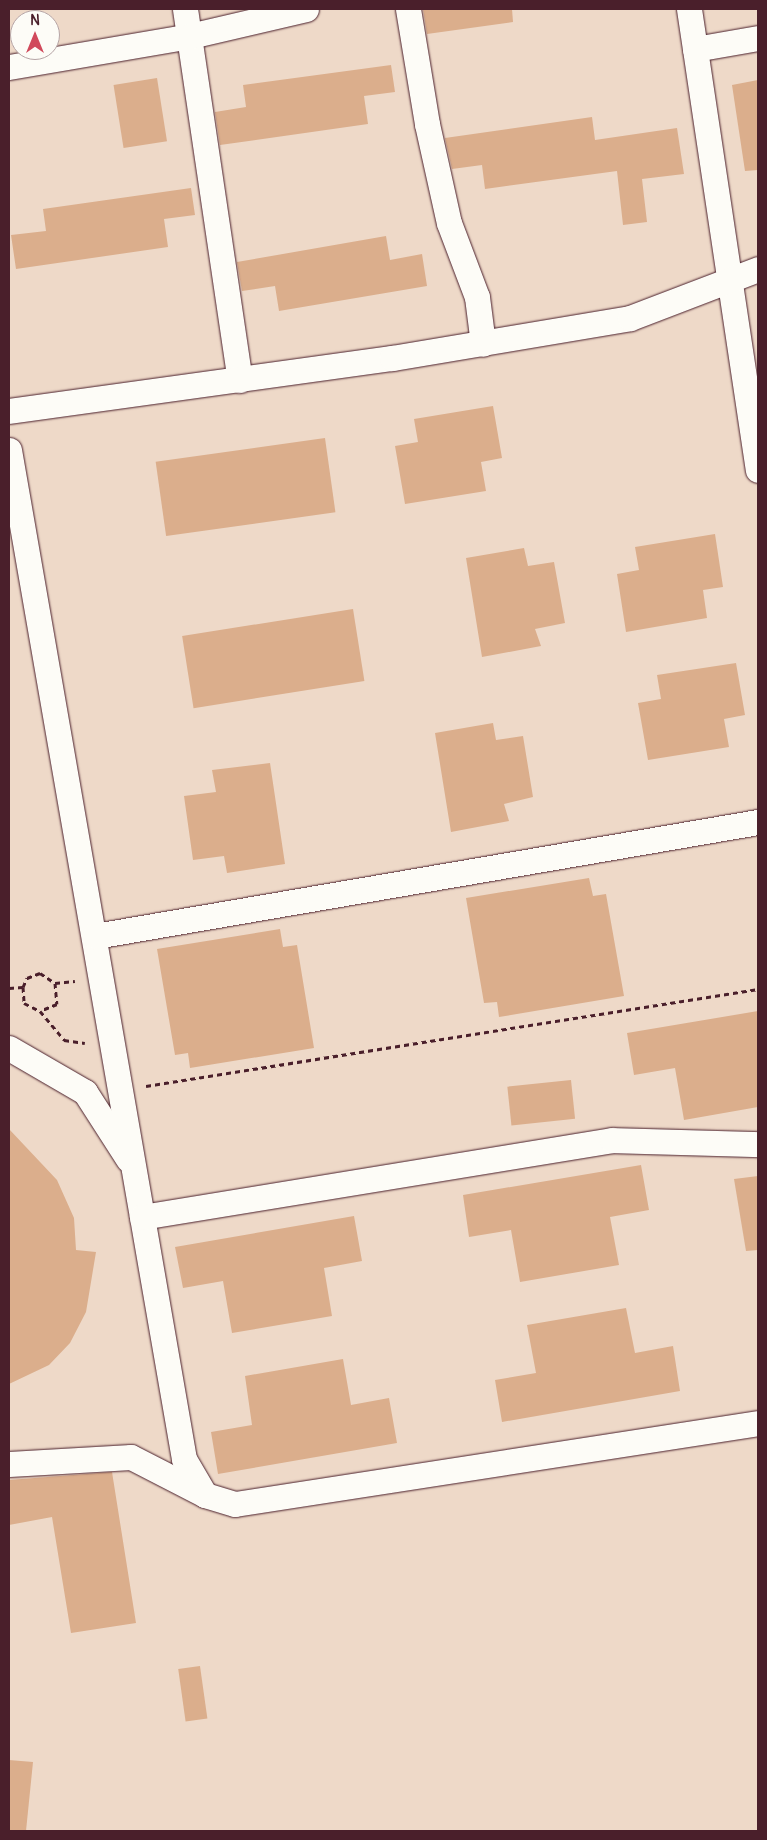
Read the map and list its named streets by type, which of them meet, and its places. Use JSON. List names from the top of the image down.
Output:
{
  "north": "top"
}
